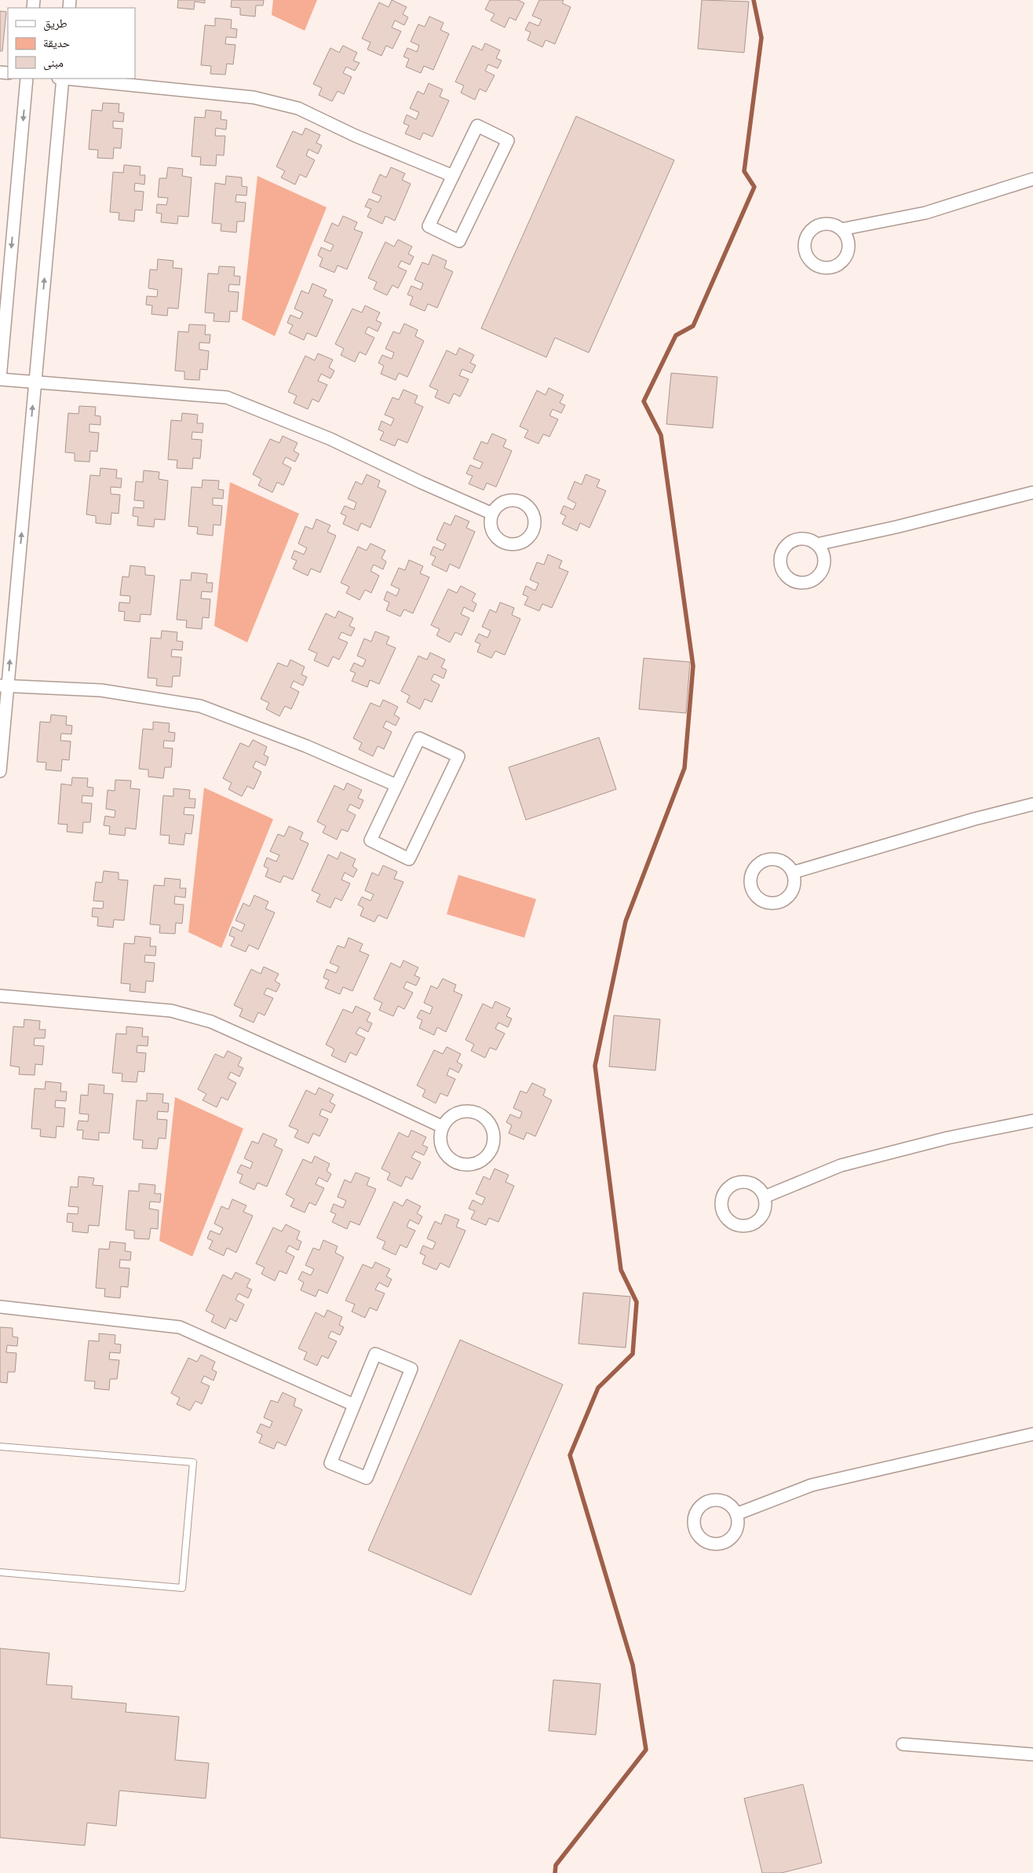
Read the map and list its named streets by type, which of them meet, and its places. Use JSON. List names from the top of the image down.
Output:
{
  "legend": ["طريق", "حديقة", "مبنى"]
}
